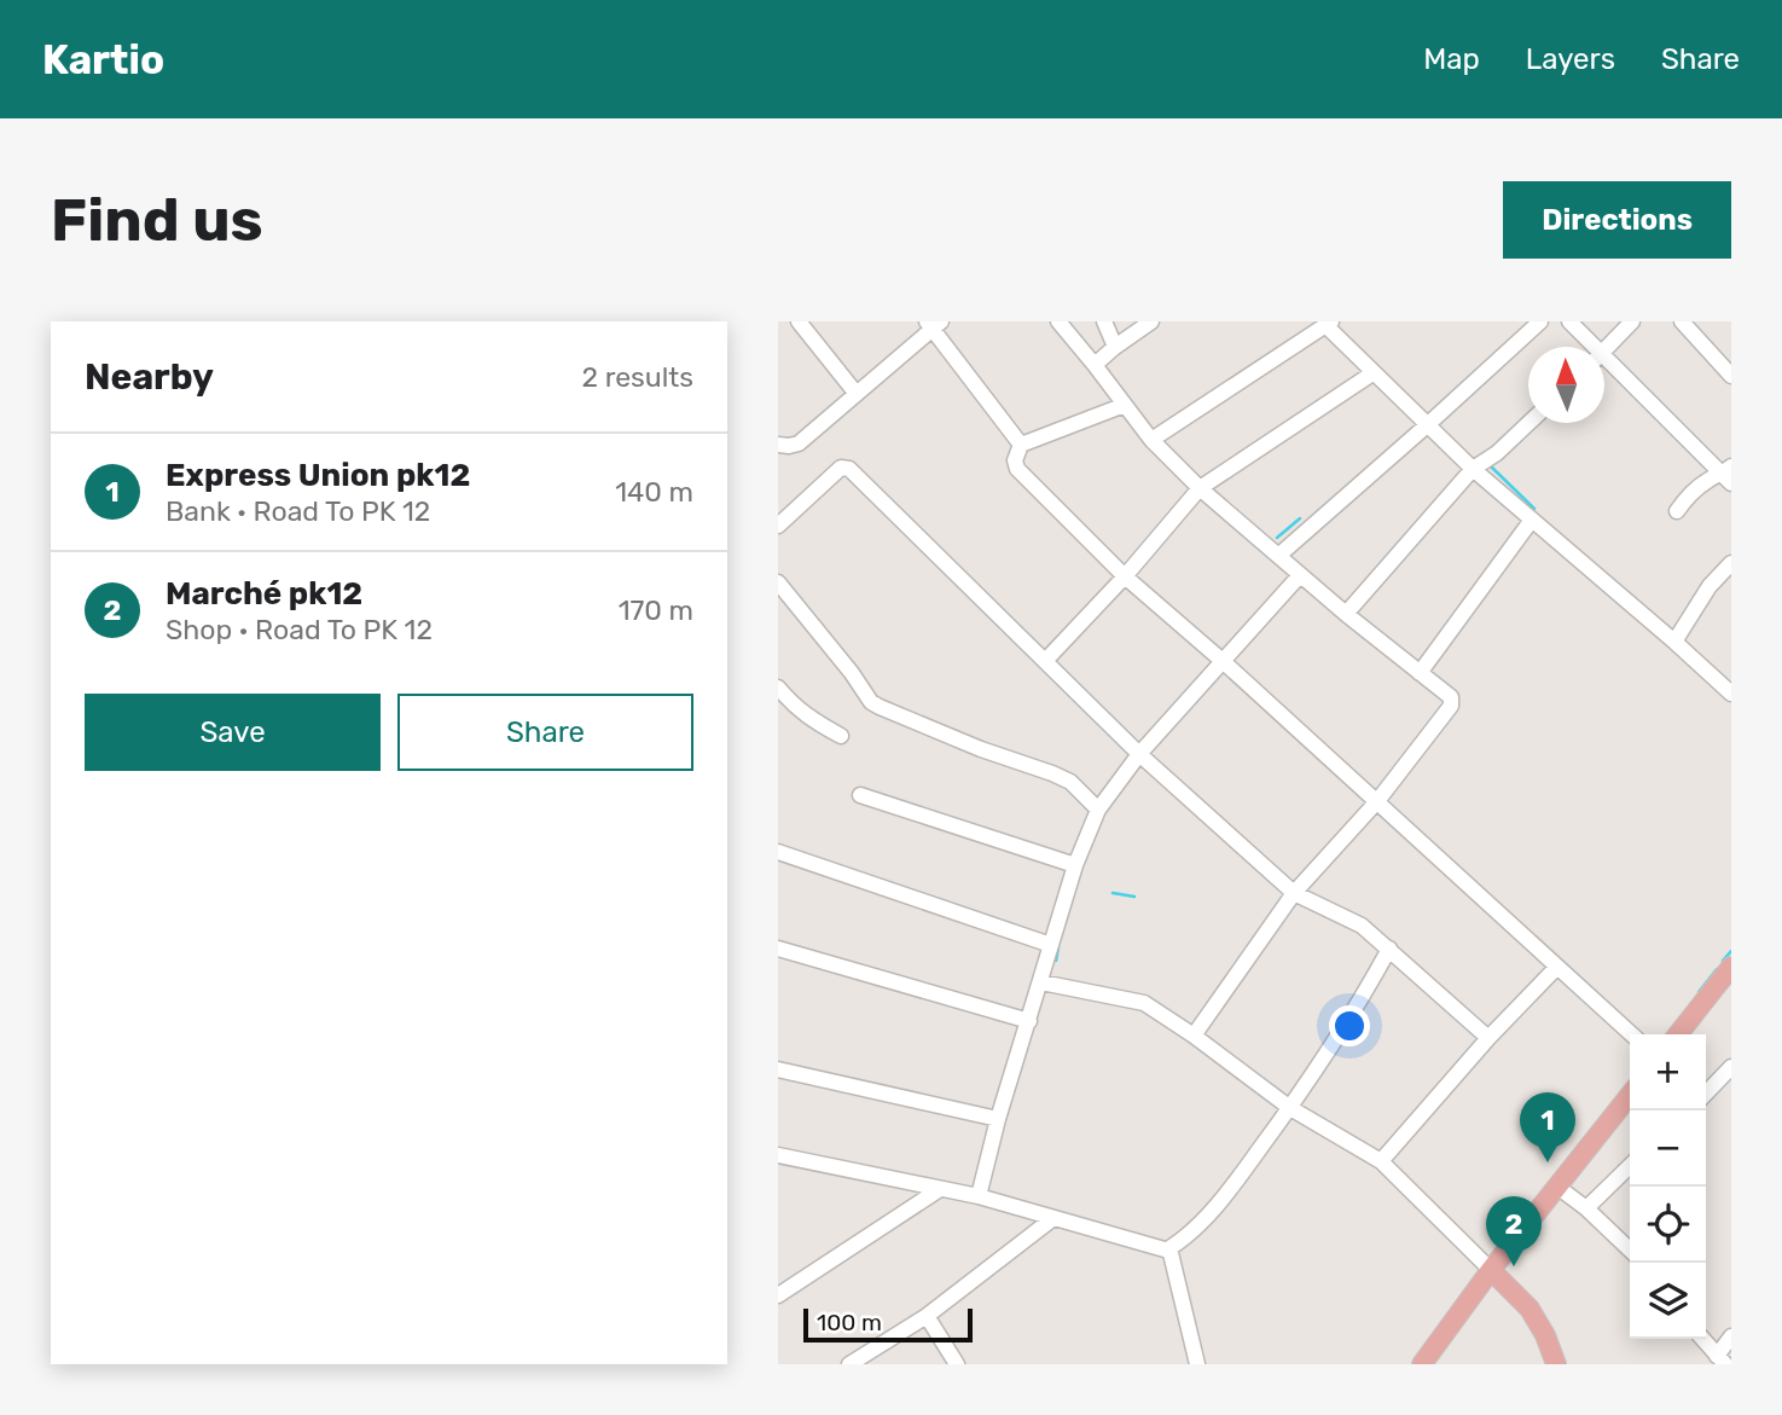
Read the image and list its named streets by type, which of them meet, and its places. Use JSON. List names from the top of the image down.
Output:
{
  "scale_bar": "100 m",
  "north": "top",
  "page": {
    "header": "Kartio",
    "nav": ["Map", "Layers", "Share"],
    "buttons": [
      "Directions",
      ["Save", "Share"]
    ],
    "title": "Find us",
    "heading": ["Nearby", "2 results"],
    "list": [
      {
        "mark": "1",
        "name": "Express Union pk12",
        "note": "Bank · Road To PK 12",
        "value": "140 m"
      },
      {
        "mark": "2",
        "name": "Marché pk12",
        "note": "Shop · Road To PK 12",
        "value": "170 m"
      }
    ],
    "map_buttons": ["+", "−"],
    "pins": ["1", "2"],
    "scale": "100 m"
  }
}
